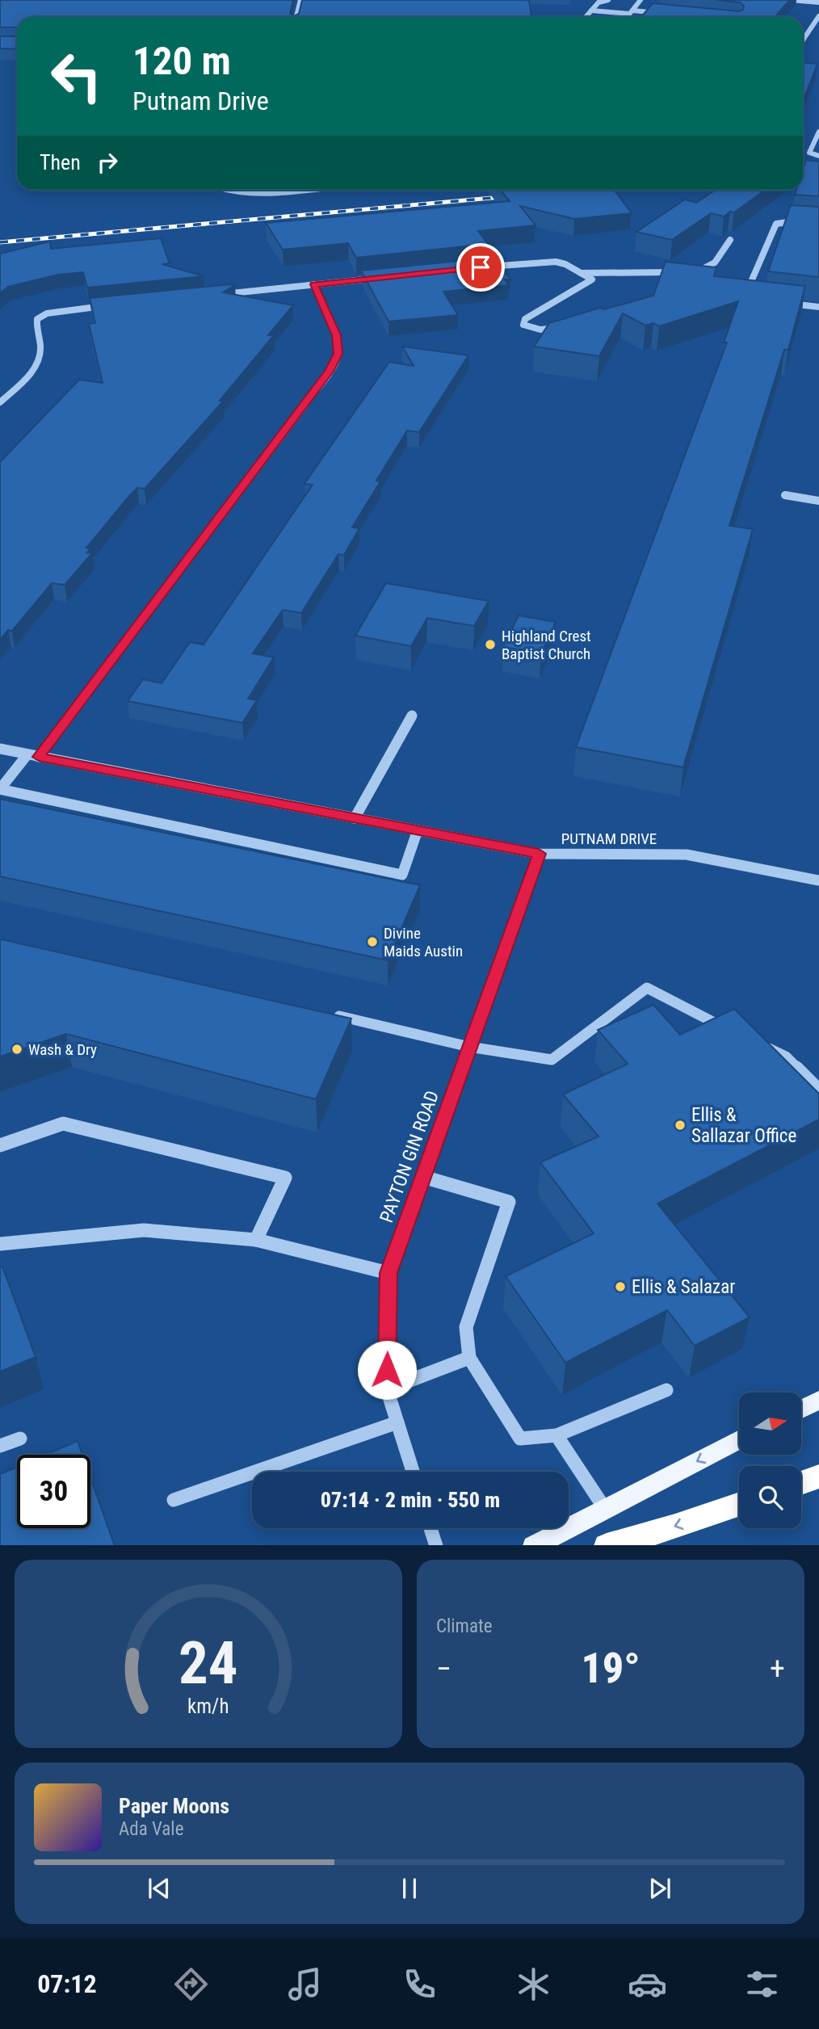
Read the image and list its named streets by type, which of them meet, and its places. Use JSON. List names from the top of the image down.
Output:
{
  "streets": {
    "street": ["PUTNAM DRIVE", "PAYTON GIN ROAD"]
  },
  "crossings": [
    ["PUTNAM DRIVE", "PAYTON GIN ROAD"]
  ],
  "places": [
    "Highland Crest Baptist Church",
    "Divine Maids Austin",
    "Wash & Dry",
    "Ellis & Sallazar Office",
    "Ellis & Salazar"
  ],
  "north": "right",
  "page": {
    "turn": ["120 m", "Putnam Drive"],
    "then": "Then",
    "limit": "30",
    "trip": "07:14 · 2 min · 550 m",
    "tile": "Climate",
    "heat": ["−", "19°", "+"],
    "song": ["Paper Moons", "Ada Vale"],
    "tabs": "07:12",
    "gauge": ["24", "km/h"]
  }
}
